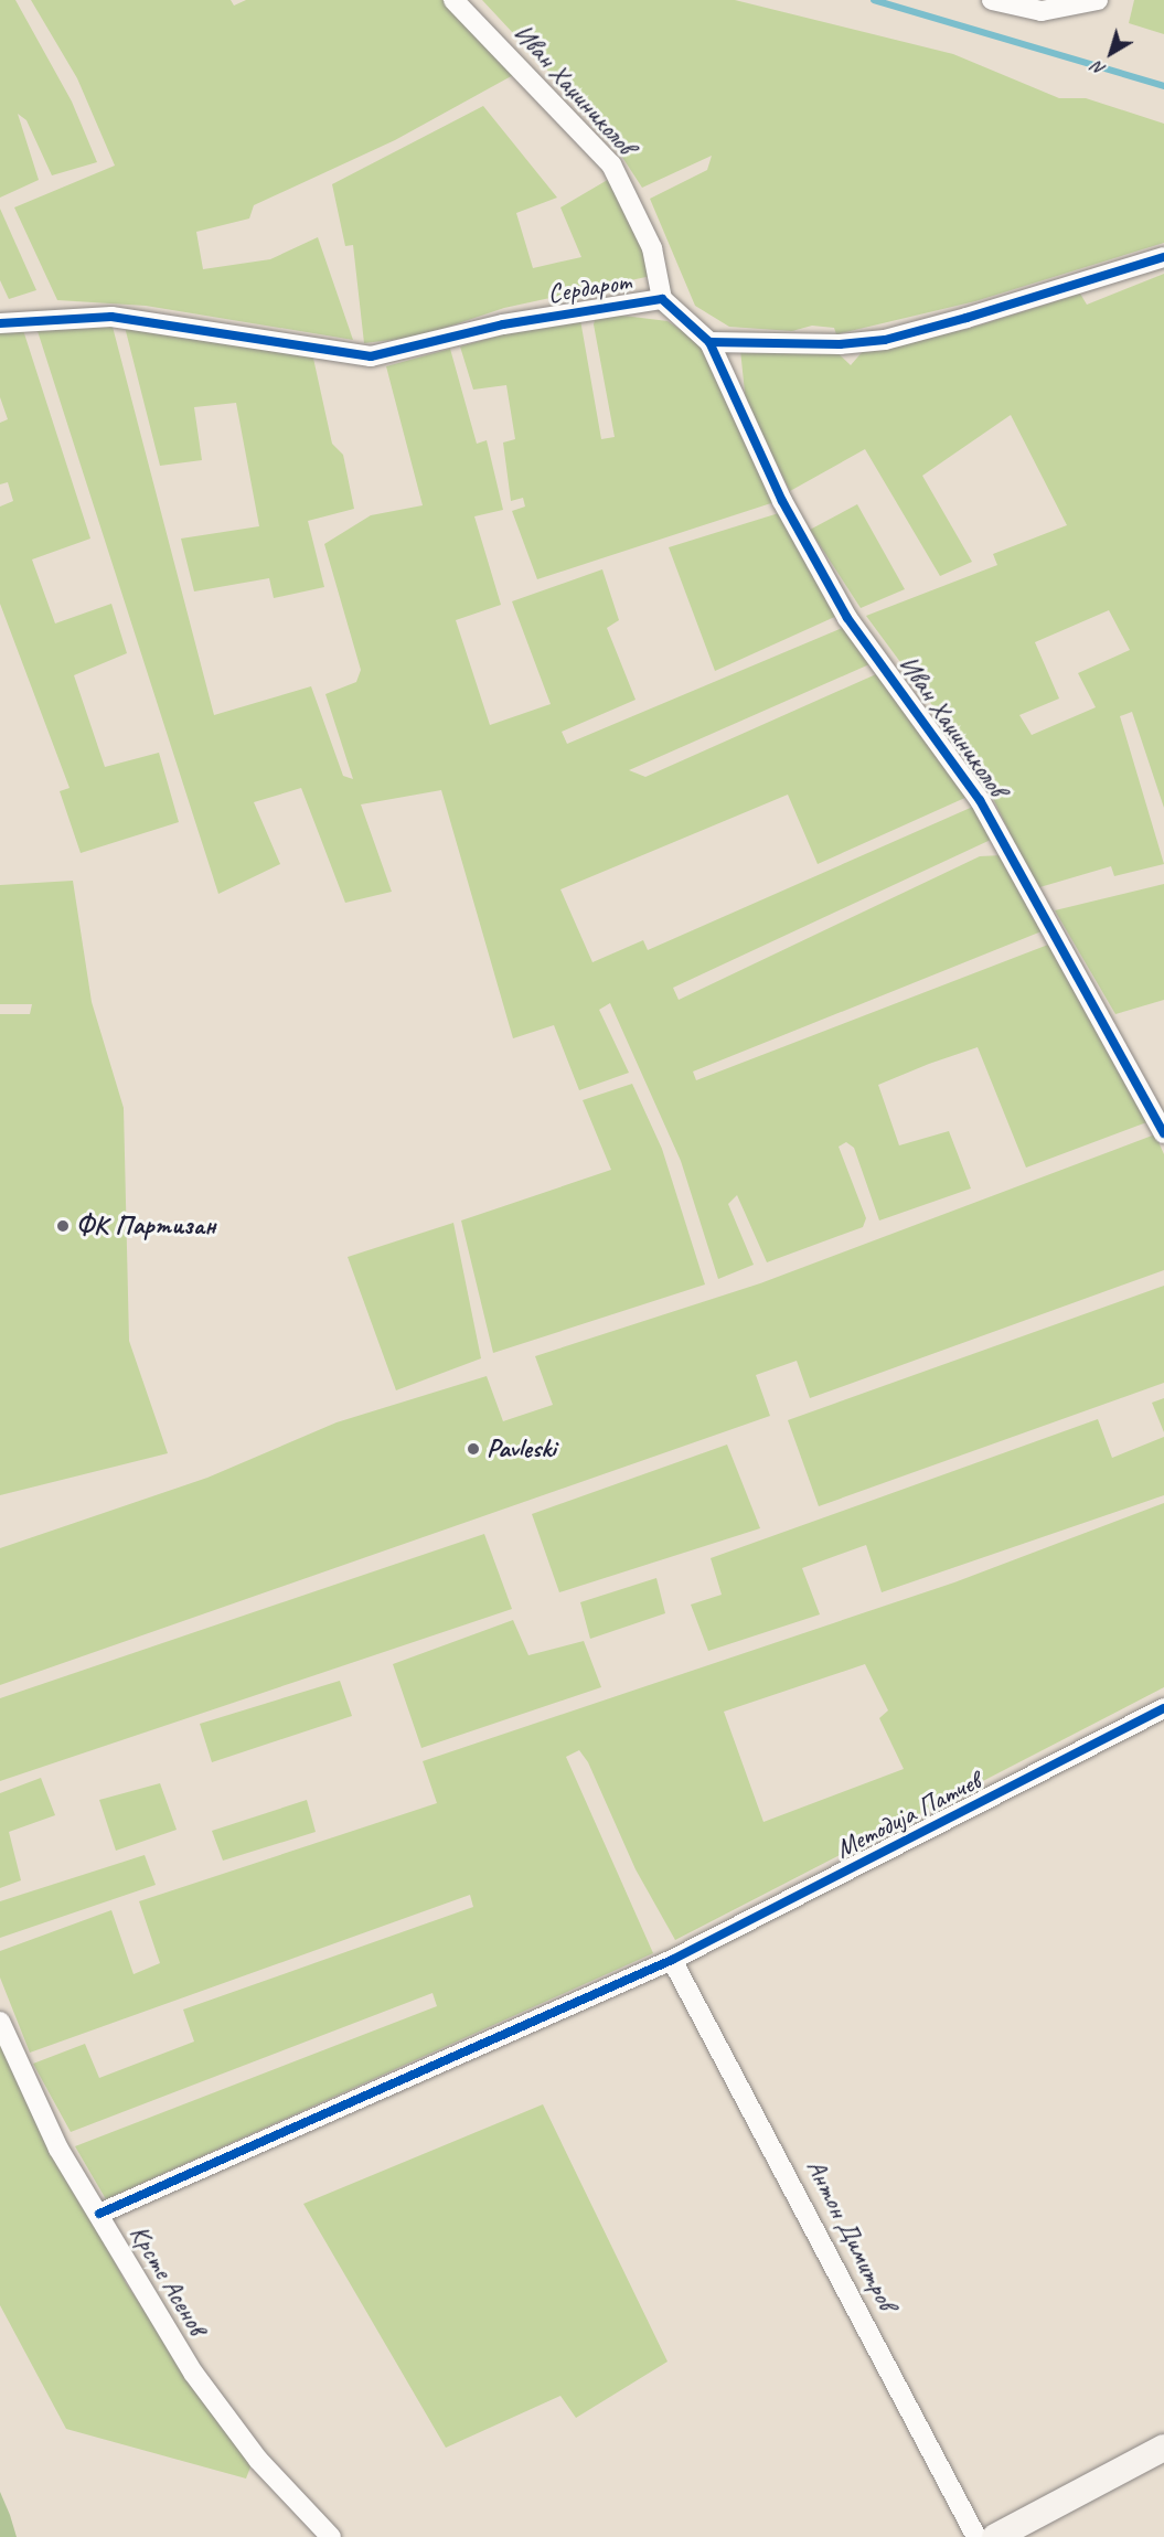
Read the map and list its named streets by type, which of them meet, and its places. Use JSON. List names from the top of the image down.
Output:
{
  "streets": {
    "street": [
      "Иван Хаџиниколов",
      "Сердарот",
      "Методија Патчев",
      "Антон Димитров",
      "Крсте Асенов"
    ]
  },
  "crossings": [
    ["Иван Хаџиниколов", "Сердарот"],
    ["Методија Патчев", "Антон Димитров"],
    ["Методија Патчев", "Крсте Асенов"]
  ],
  "places": ["ФК Партизан", "Pavleski"],
  "north": "bottom left"
}
